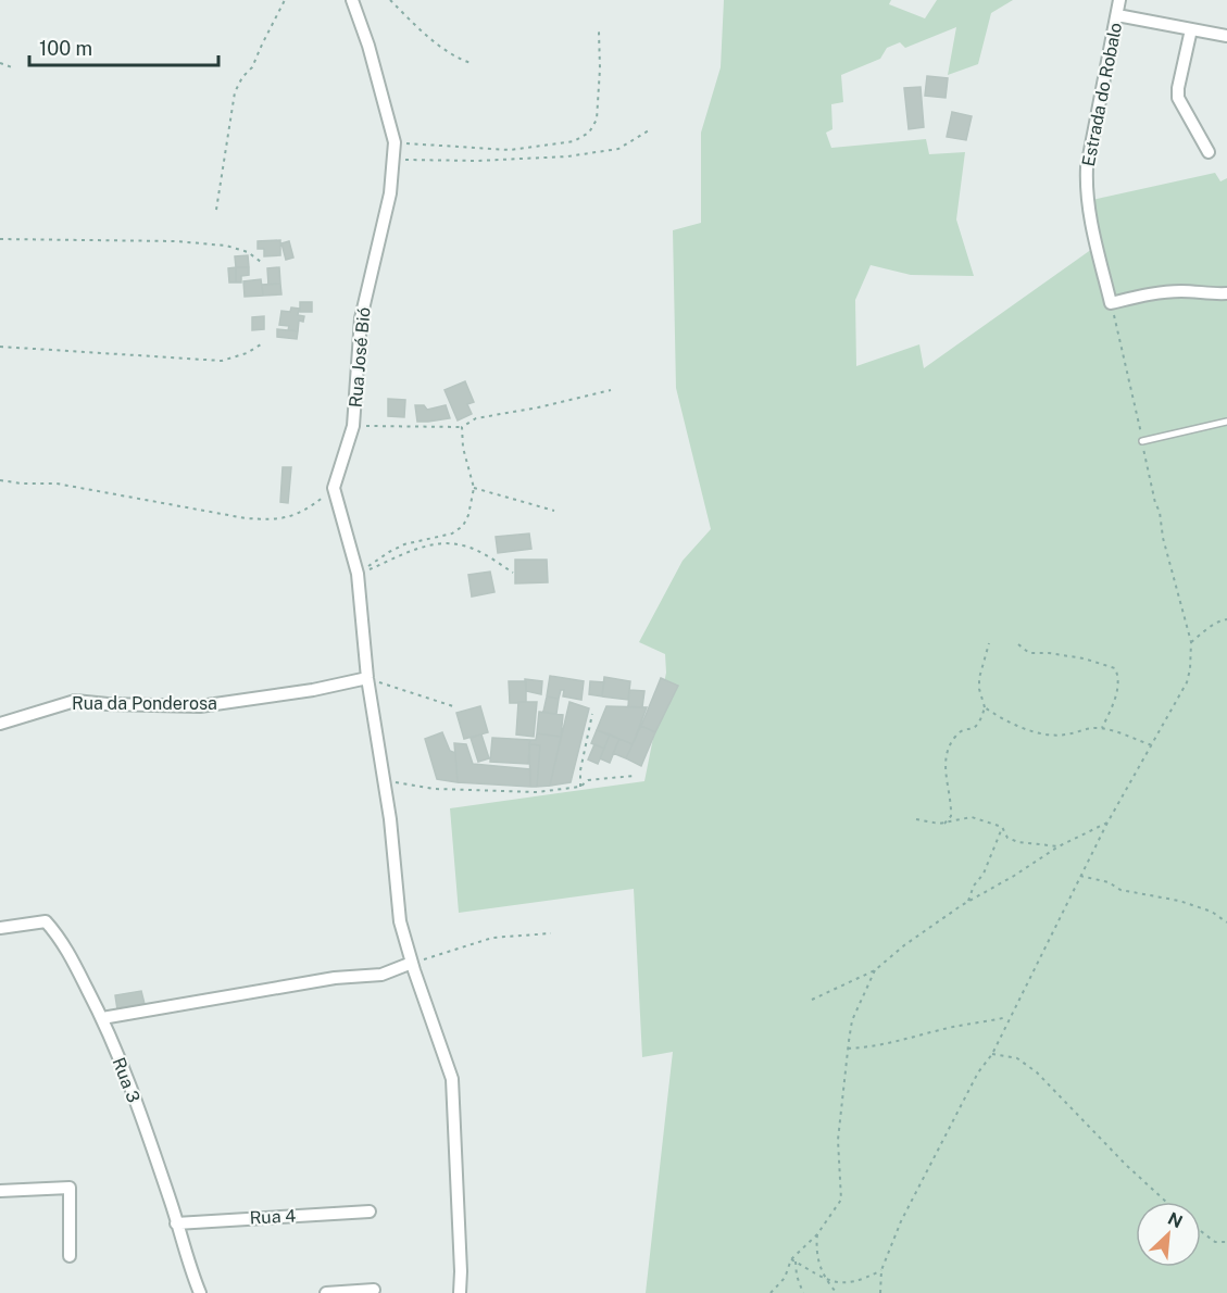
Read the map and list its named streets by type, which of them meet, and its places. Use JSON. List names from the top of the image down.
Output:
{
  "streets": {
    "street": [
      "Estrada do Robalo",
      "Rua José Bió",
      "Rua da Ponderosa",
      "Rua 3",
      "Rua 4"
    ]
  },
  "crossings": [
    ["Rua 3", "Rua 4"]
  ],
  "scale_bar": "100 m",
  "north": "top right"
}
